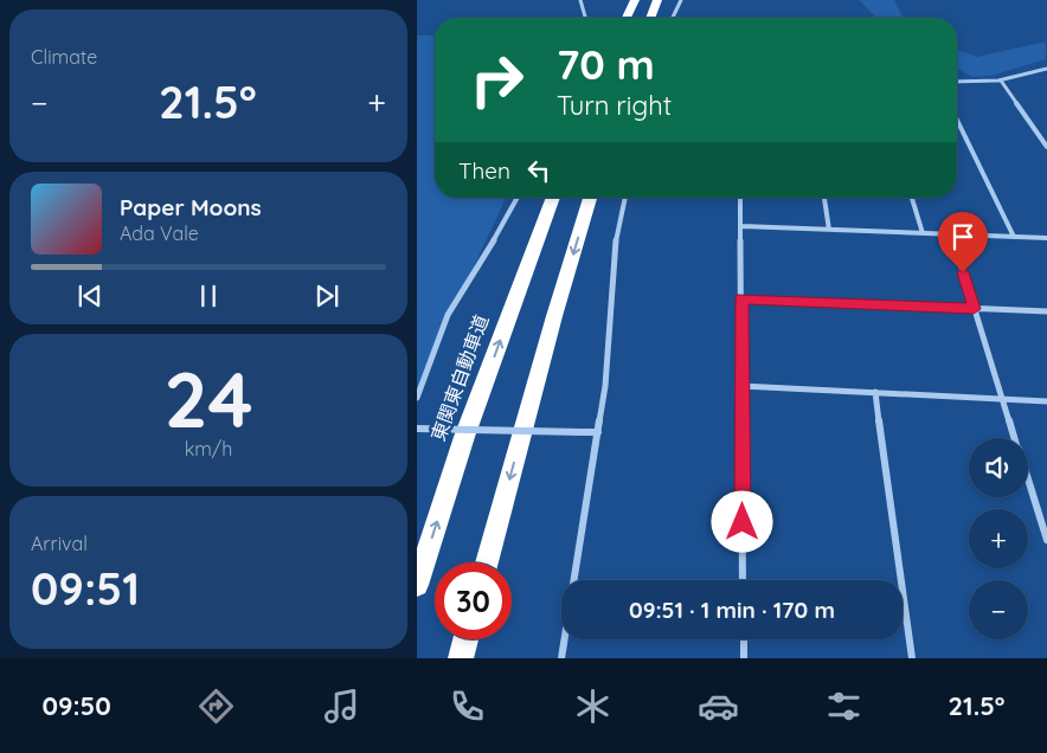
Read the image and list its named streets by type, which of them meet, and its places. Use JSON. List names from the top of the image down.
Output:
{
  "streets": {
    "highway": ["東関東自動車道"]
  },
  "page": {
    "tile": [
      "Climate",
      ["24", "km/h"],
      ["Arrival", "09:51"]
    ],
    "turn": ["70 m", "Turn right"],
    "heat": ["−", "21.5°", "+"],
    "then": "Then",
    "song": ["Paper Moons", "Ada Vale"],
    "map_buttons": ["+", "−"],
    "limit": "30",
    "trip": "09:51 · 1 min · 170 m",
    "tabs": ["09:50", "21.5°"]
  }
}
